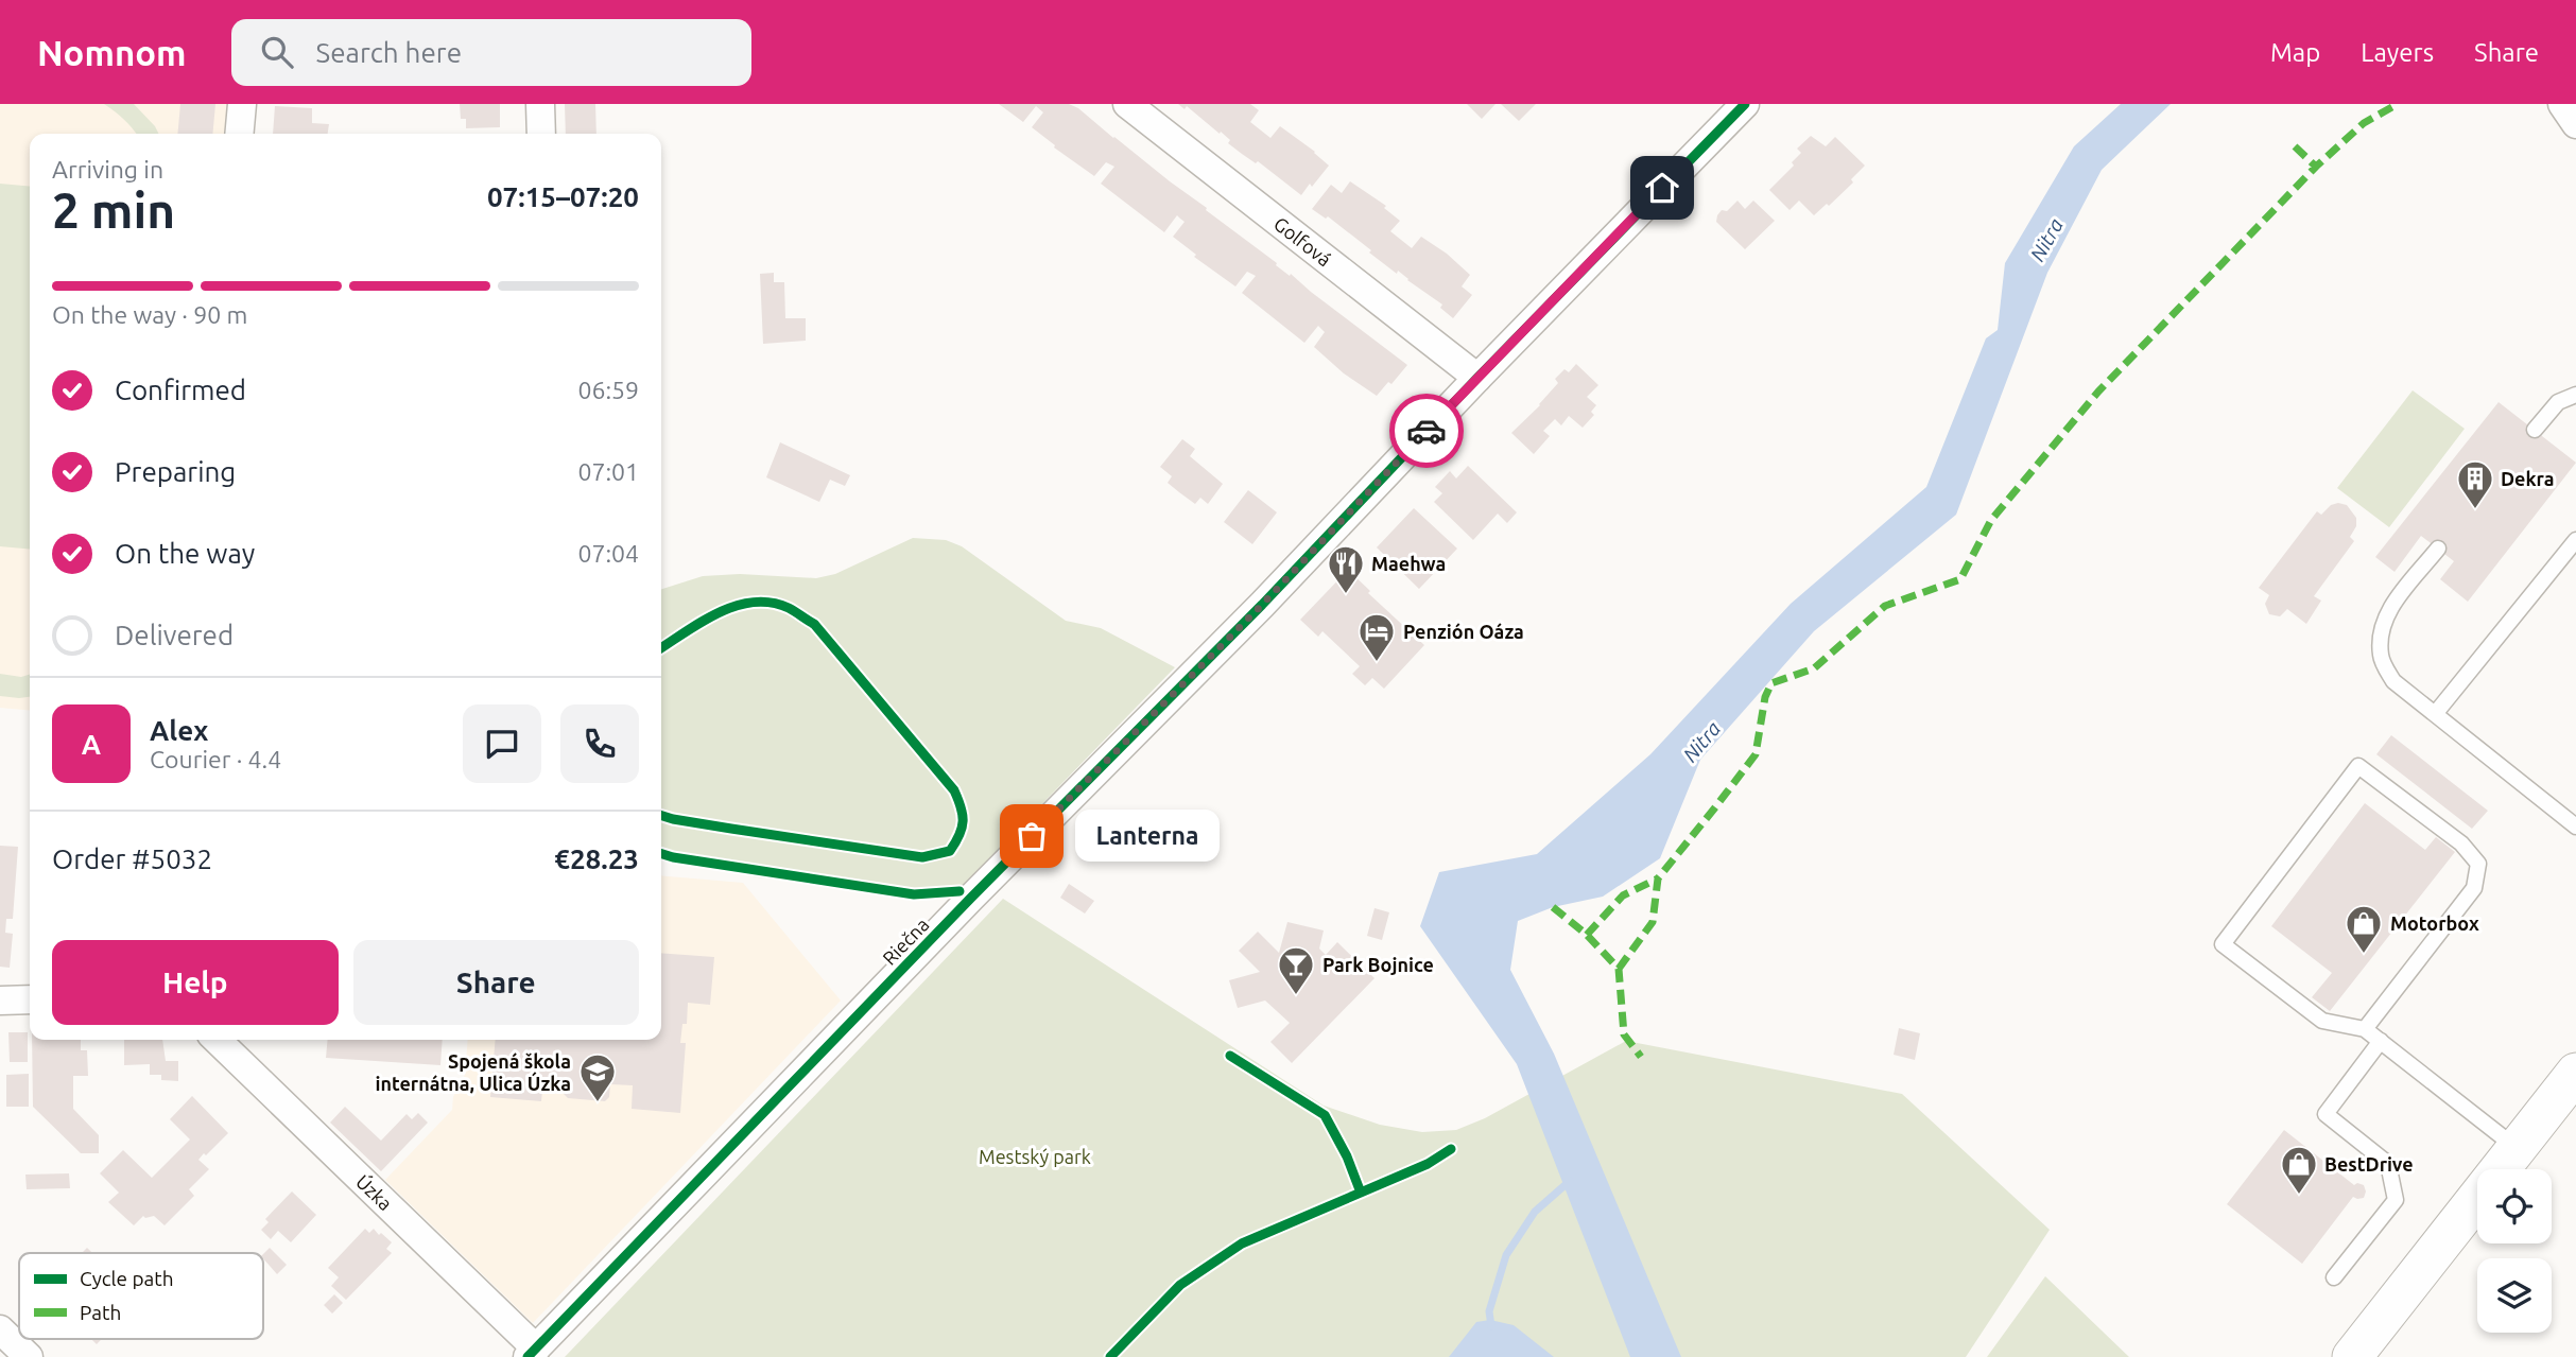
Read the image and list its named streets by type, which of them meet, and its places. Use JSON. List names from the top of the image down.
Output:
{
  "streets": {
    "street": ["Golfová", "Riečna", "Úzka"]
  },
  "crossings": [
    ["Golfová", "Riečna"],
    ["Riečna", "Úzka"]
  ],
  "water": ["Nitra"],
  "parks": ["Mestský park"],
  "places": {
    "building": ["Dekra"],
    "restaurant": ["Maehwa"],
    "hotel": ["Penzión Oáza"],
    "other": ["Lanterna"],
    "shop": ["Motorbox", "BestDrive"],
    "bar": ["Park Bojnice"],
    "school or university": ["Spojená škola internátna, Ulica Úzka"]
  },
  "legend": ["Cycle path", "Path"],
  "page": {
    "header": "Nomnom",
    "search": "Search here",
    "nav": ["Map", "Layers", "Share"],
    "heading": ["2 min", "Arriving in", "07:15–07:20"],
    "panel": [
      "Alex",
      "Courier · 4.4",
      "Order #5032",
      "€28.23"
    ],
    "bar": "On the way · 90 m",
    "list": [
      ["Confirmed", "06:59"],
      ["Preparing", "07:01"],
      ["On the way", "07:04"],
      "Delivered"
    ],
    "round": "A",
    "bubble": "Lanterna",
    "buttons": ["Help", "Share"]
  }
}
